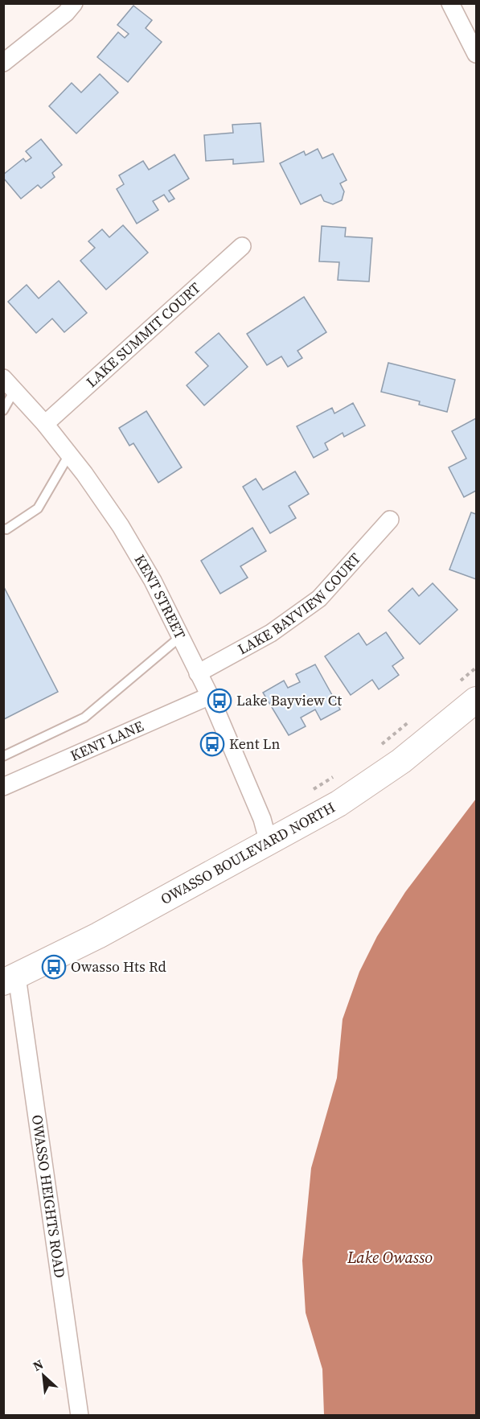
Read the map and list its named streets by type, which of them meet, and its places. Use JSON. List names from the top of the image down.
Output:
{
  "streets": {
    "street": [
      "LAKE SUMMIT COURT",
      "KENT STREET",
      "LAKE BAYVIEW COURT",
      "KENT LANE",
      "OWASSO BOULEVARD NORTH",
      "OWASSO HEIGHTS ROAD"
    ]
  },
  "crossings": [
    ["LAKE SUMMIT COURT", "KENT STREET"],
    ["KENT STREET", "LAKE BAYVIEW COURT"],
    ["KENT STREET", "KENT LANE"],
    ["KENT STREET", "OWASSO BOULEVARD NORTH"],
    ["OWASSO BOULEVARD NORTH", "OWASSO HEIGHTS ROAD"]
  ],
  "water": ["Lake Owasso"],
  "places": {
    "bus stop": ["Lake Bayview Ct", "Kent Ln", "Owasso Hts Rd"]
  },
  "north": "top left"
}
